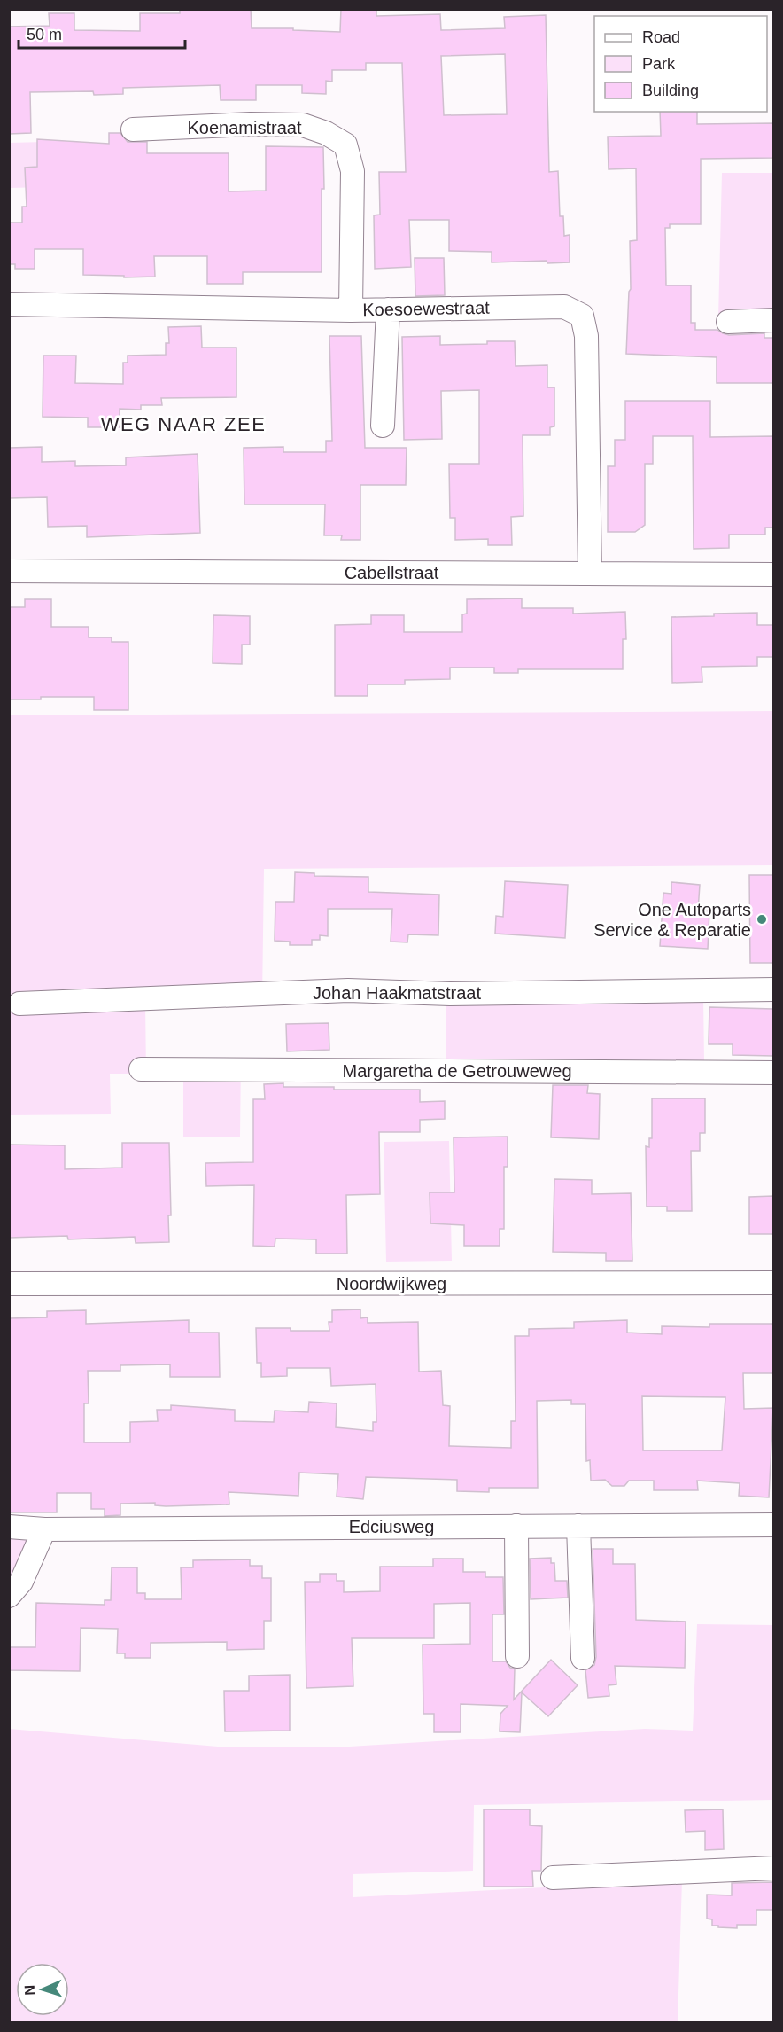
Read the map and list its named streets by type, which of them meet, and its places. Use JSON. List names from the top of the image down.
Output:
{
  "streets": {
    "street": [
      "Koenamistraat",
      "Koesoewestraat",
      "Cabellstraat",
      "Johan Haakmatstraat",
      "Margaretha de Getrouweweg",
      "Noordwijkweg",
      "Edciusweg"
    ]
  },
  "crossings": [
    ["Koenamistraat", "Koesoewestraat"],
    ["Koesoewestraat", "Cabellstraat"]
  ],
  "districts": ["WEG NAAR ZEE"],
  "places": ["One Autoparts Service & Reparatie"],
  "legend": ["Road", "Park", "Building"],
  "scale_bar": "50 m",
  "north": "left"
}
